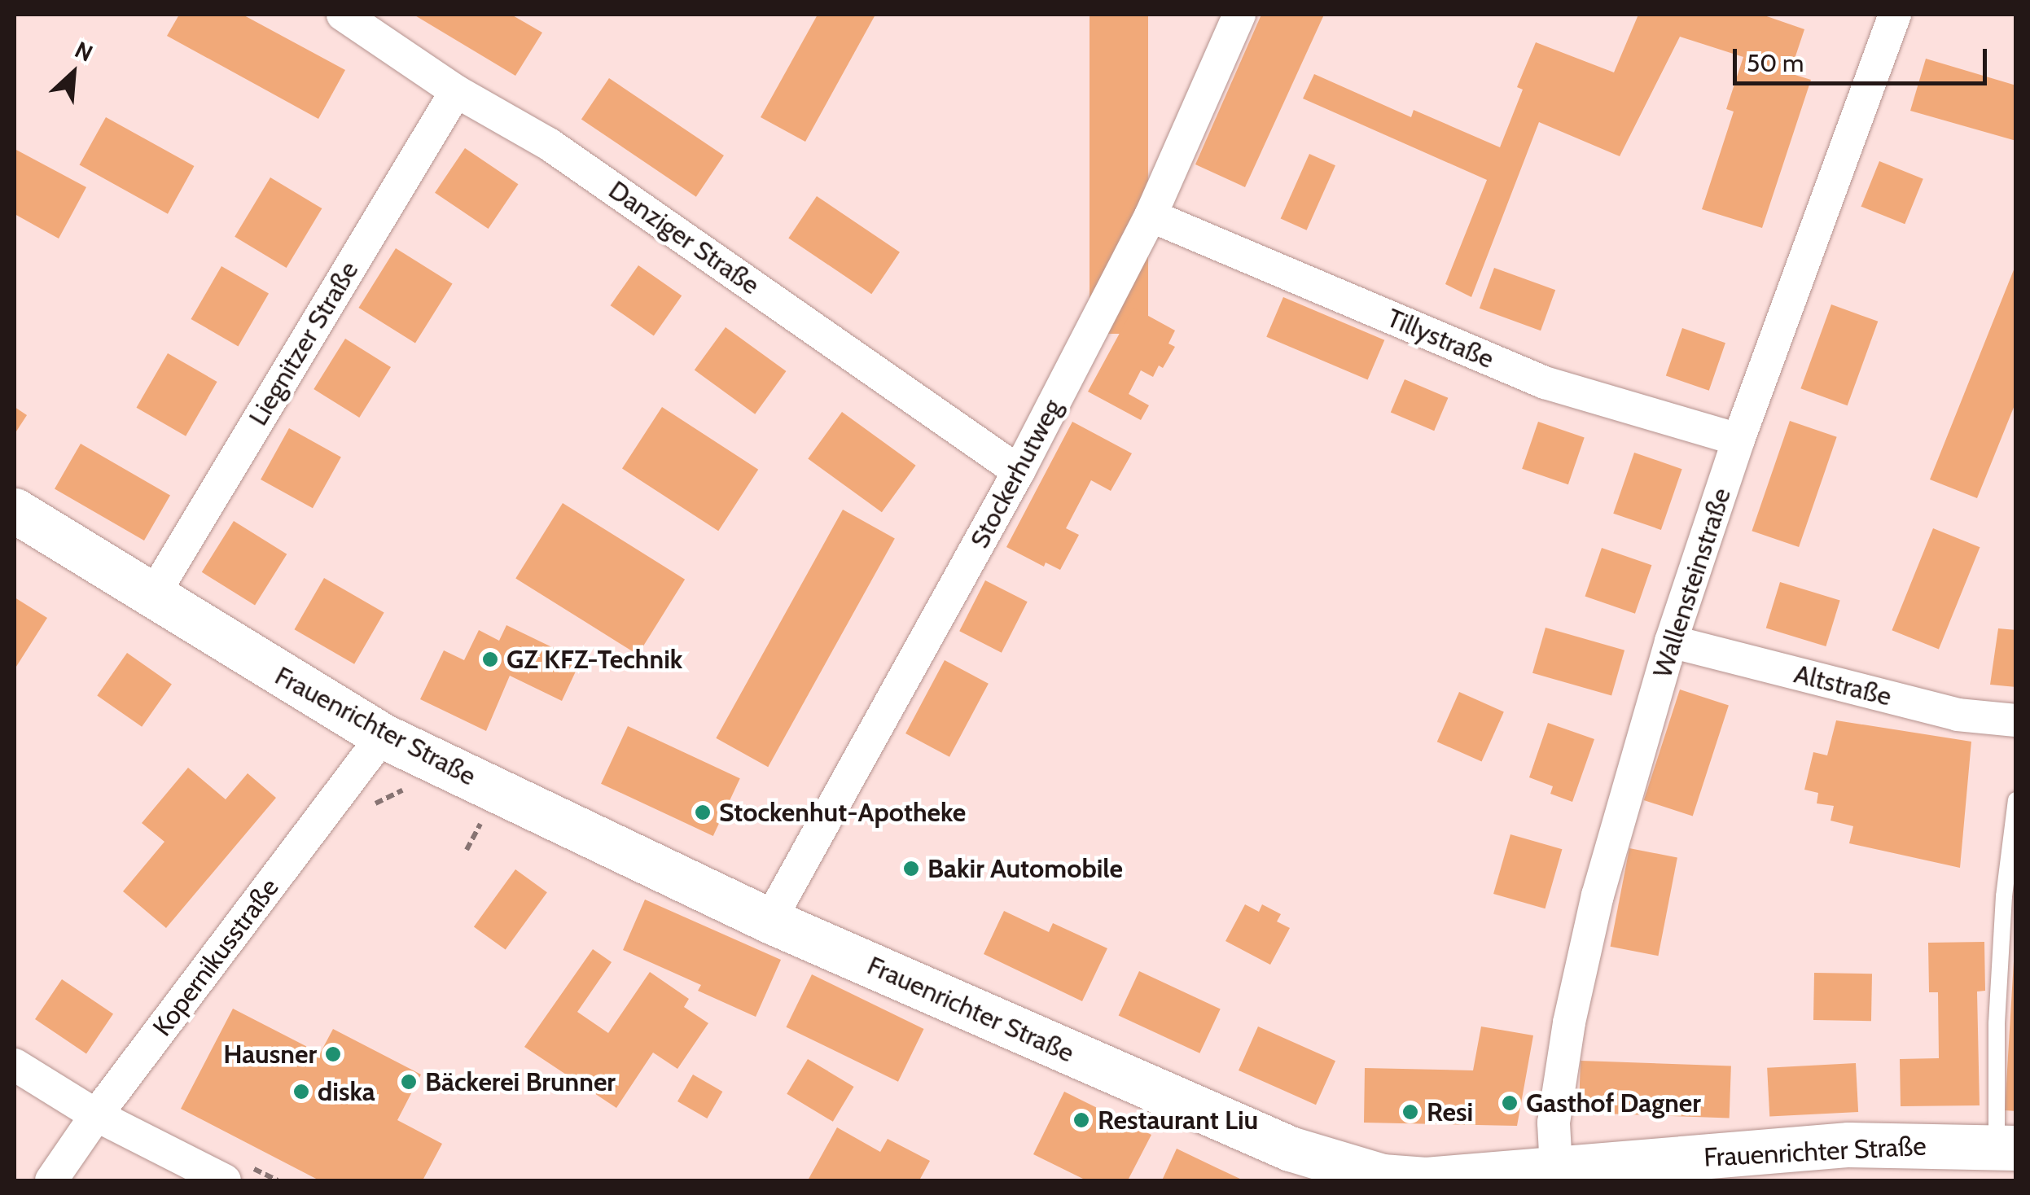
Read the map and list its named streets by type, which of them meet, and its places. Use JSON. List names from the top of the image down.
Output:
{
  "streets": {
    "main road": ["Frauenrichter Straße"],
    "street": [
      "Danziger Straße",
      "Tillystraße",
      "Liegnitzer Straße",
      "Stockerhutweg",
      "Wallensteinstraße",
      "Altstraße",
      "Kopernikusstraße"
    ]
  },
  "crossings": [
    ["Danziger Straße", "Liegnitzer Straße"],
    ["Danziger Straße", "Stockerhutweg"],
    ["Tillystraße", "Stockerhutweg"],
    ["Tillystraße", "Wallensteinstraße"],
    ["Liegnitzer Straße", "Frauenrichter Straße"],
    ["Stockerhutweg", "Frauenrichter Straße"],
    ["Wallensteinstraße", "Altstraße"],
    ["Wallensteinstraße", "Frauenrichter Straße"],
    ["Frauenrichter Straße", "Kopernikusstraße"]
  ],
  "places": [
    "GZ KFZ-Technik",
    "Stockenhut-Apotheke",
    "Bakir Automobile",
    "Hausner",
    "Bäckerei Brunner",
    "diska",
    "Gasthof Dagner",
    "Resi",
    "Restaurant Liu"
  ],
  "scale_bar": "50 m",
  "north": "top right"
}
